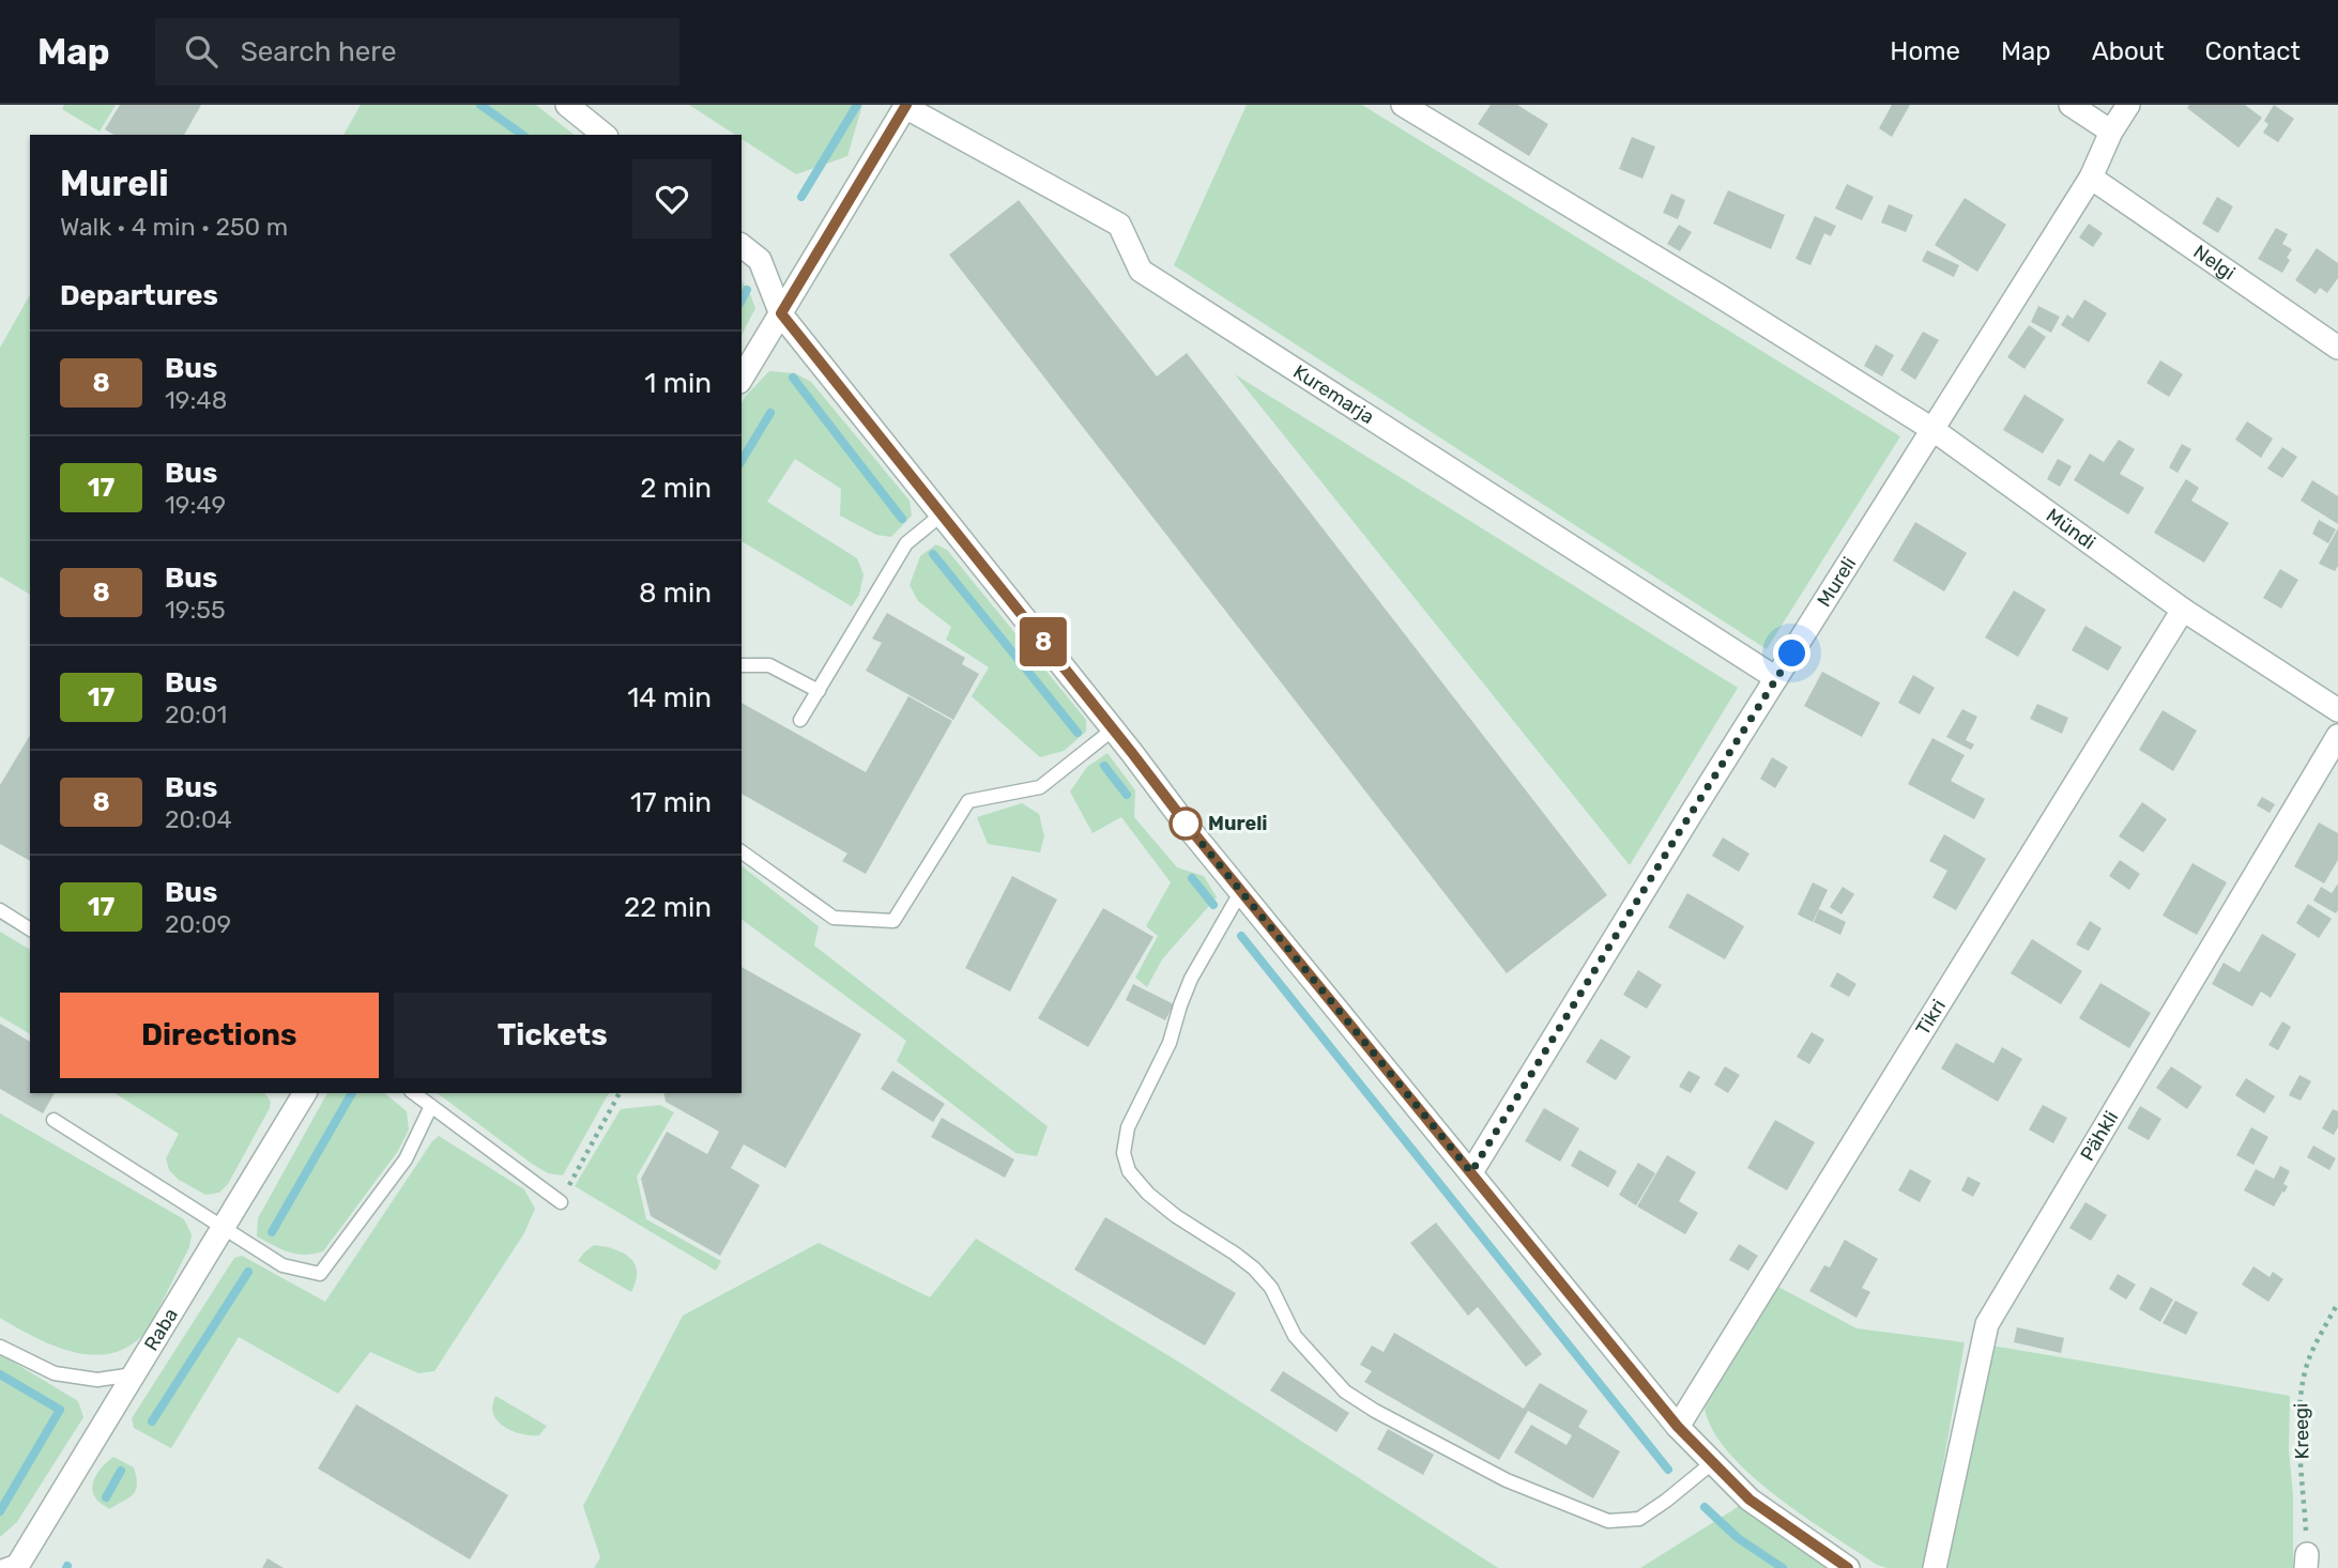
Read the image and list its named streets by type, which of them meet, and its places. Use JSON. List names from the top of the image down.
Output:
{
  "streets": {
    "street": [
      "Nelgi",
      "Kuremarja",
      "Mündi",
      "Mureli",
      "Tikri",
      "Pähkli",
      "Raba"
    ],
    "path": ["Kreegi"]
  },
  "crossings": [
    ["Nelgi", "Mureli"],
    ["Kuremarja", "Mureli"],
    ["Mündi", "Mureli"],
    ["Mündi", "Tikri"]
  ],
  "places": ["Mureli"],
  "lines": ["bus line 8"],
  "page": {
    "header": "Map",
    "search": "Search here",
    "nav": [
      "Home",
      "Map",
      "About",
      "Contact"
    ],
    "on_map": "8",
    "heading": [
      ["Mureli", "Walk · 4 min · 250 m"],
      "Departures"
    ],
    "list": [
      {
        "mark": "8",
        "name": "Bus",
        "note": "19:48",
        "value": "1 min"
      },
      {
        "mark": "17",
        "name": "Bus",
        "note": "19:49",
        "value": "2 min"
      },
      {
        "mark": "8",
        "name": "Bus",
        "note": "19:55",
        "value": "8 min"
      },
      {
        "mark": "17",
        "name": "Bus",
        "note": "20:01",
        "value": "14 min"
      },
      {
        "mark": "8",
        "name": "Bus",
        "note": "20:04",
        "value": "17 min"
      },
      {
        "mark": "17",
        "name": "Bus",
        "note": "20:09",
        "value": "22 min"
      }
    ],
    "buttons": ["Directions", "Tickets"]
  }
}
